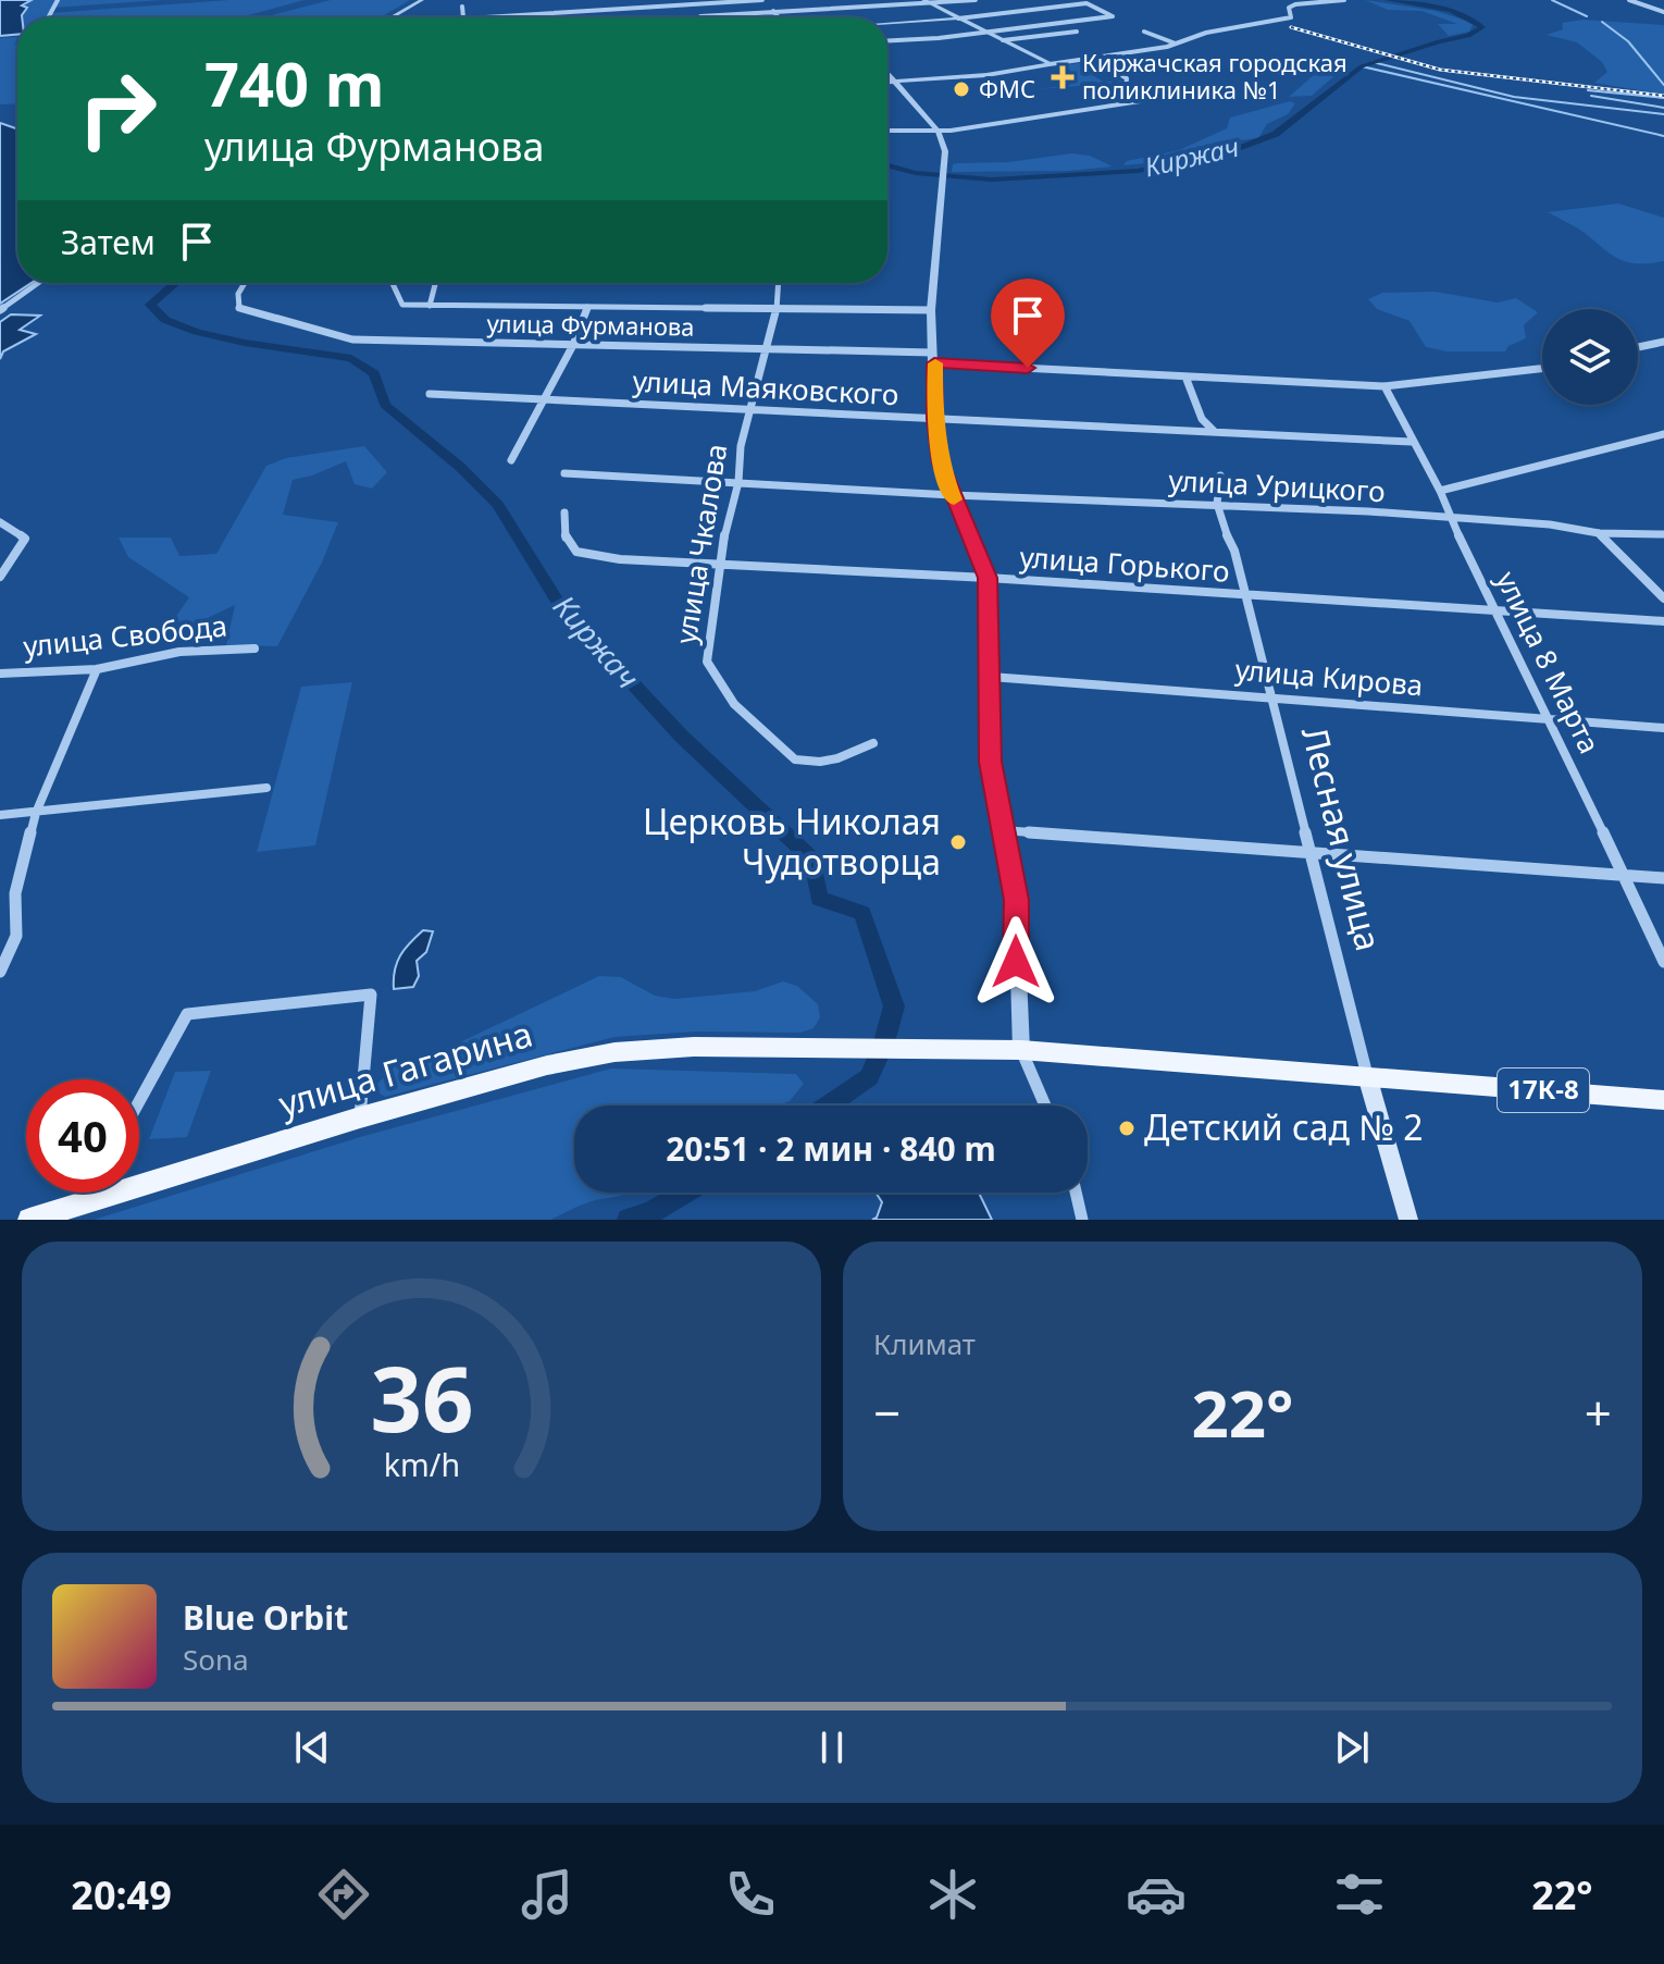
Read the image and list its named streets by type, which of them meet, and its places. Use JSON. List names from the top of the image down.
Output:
{
  "streets": {
    "main road": ["Лесная улица", "улица Гагарина", "17К-8"],
    "street": [
      "улица Фурманова",
      "улица Маяковского",
      "улица Урицкого",
      "улица Чкалова",
      "улица Горького",
      "улица Свобода",
      "улица 8 Марта",
      "улица Кирова"
    ]
  },
  "crossings": [
    ["улица Фурманова", "улица Чкалова"],
    ["улица Фурманова", "улица 8 Марта"],
    ["улица Маяковского", "улица Чкалова"],
    ["улица Маяковского", "улица 8 Марта"],
    ["улица Урицкого", "улица Чкалова"],
    ["улица Урицкого", "улица 8 Марта"],
    ["улица Урицкого", "Лесная улица"],
    ["улица Чкалова", "улица Горького"],
    ["улица Горького", "улица 8 Марта"],
    ["улица Горького", "Лесная улица"],
    ["улица 8 Марта", "улица Кирова"],
    ["улица Кирова", "Лесная улица"],
    ["Лесная улица", "улица Гагарина"],
    ["Лесная улица", "17К-8"],
    ["улица Гагарина", "17К-8"]
  ],
  "water": ["Киржач"],
  "places": {
    "health": ["Киржачская городская поликлиника №1"],
    "other": ["ФМС", "Церковь Николая Чудотворца", "Детский сад № 2"]
  },
  "page": {
    "turn": ["740 m", "улица Фурманова"],
    "then": "Затем",
    "limit": "40",
    "trip": "20:51 · 2 мин · 840 m",
    "tile": "Климат",
    "heat": ["−", "22°", "+"],
    "song": ["Blue Orbit", "Sona"],
    "tabs": ["20:49", "22°"],
    "gauge": ["36", "km/h"]
  }
}
